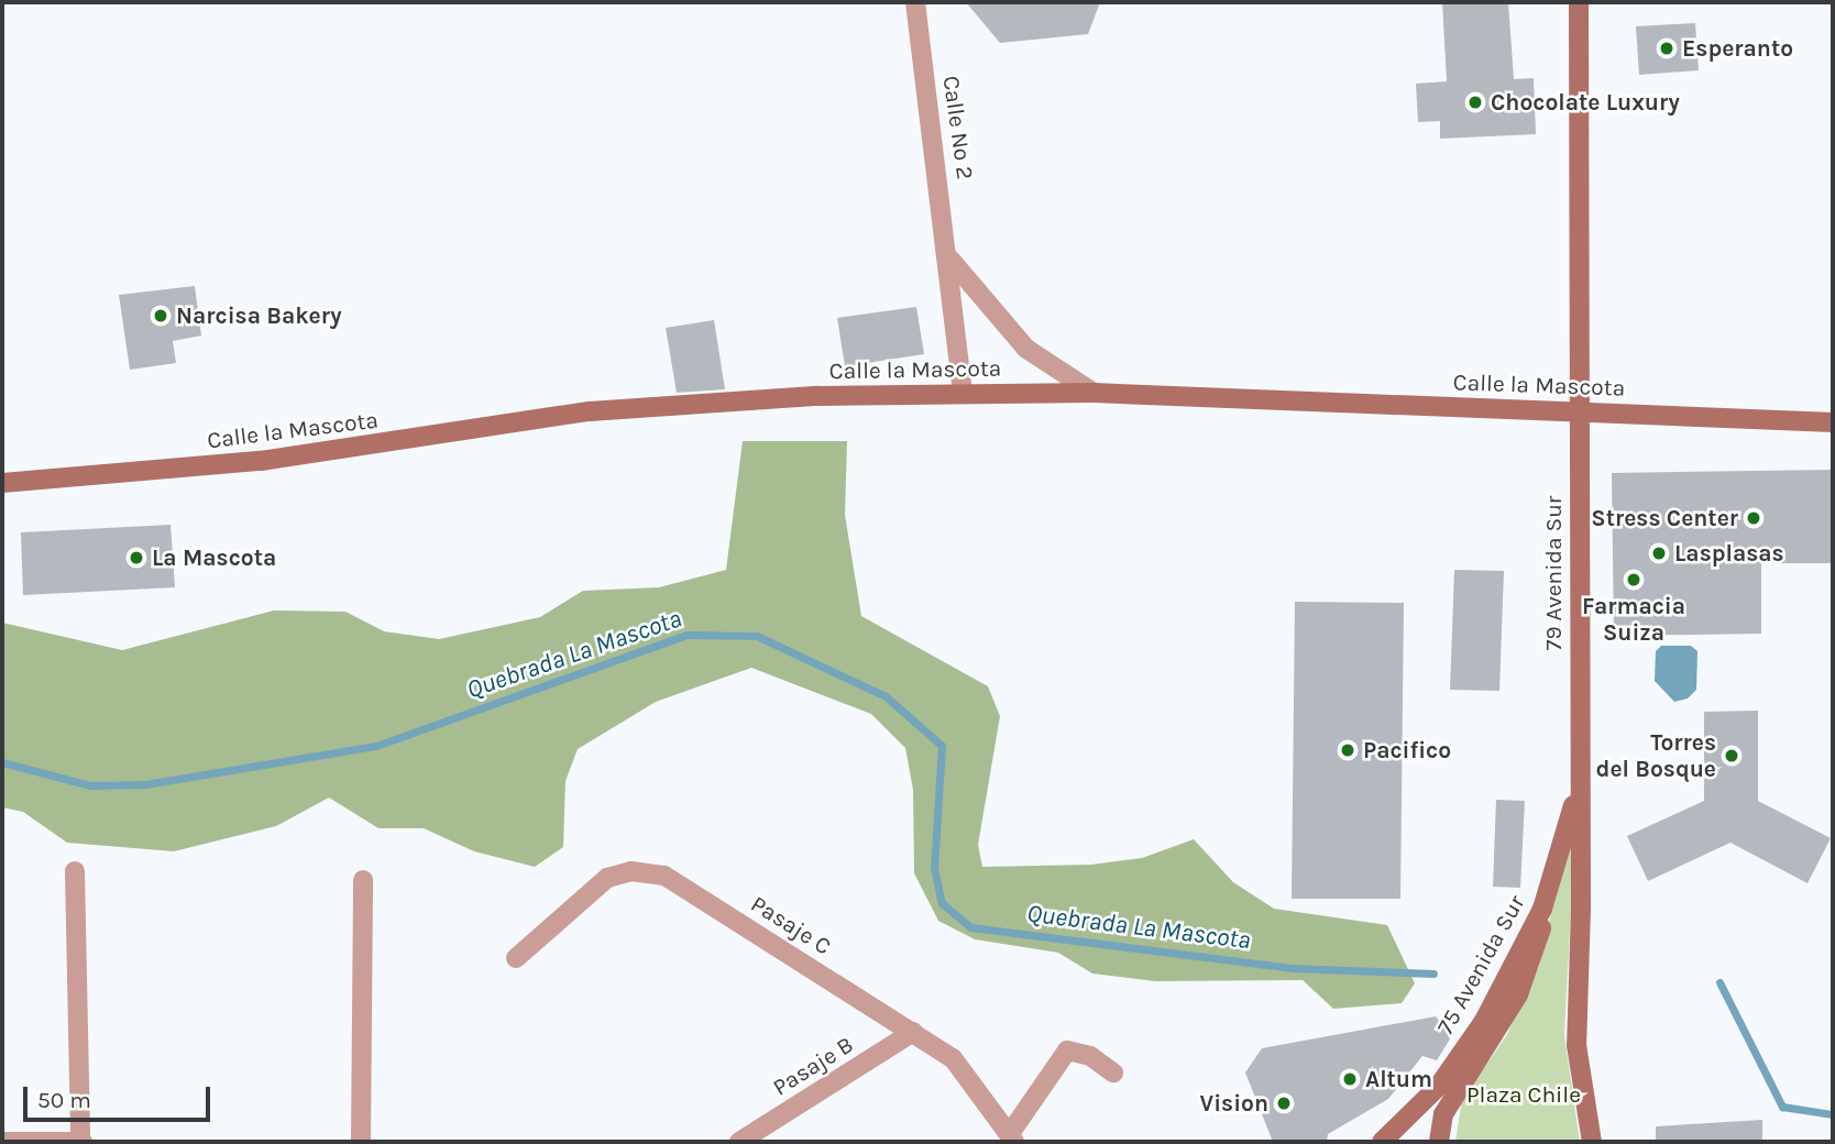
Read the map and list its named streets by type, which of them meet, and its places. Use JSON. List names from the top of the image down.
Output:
{
  "streets": {
    "main road": ["Calle la Mascota", "79 Avenida Sur", "75 Avenida Sur"],
    "street": ["Calle No 2", "Pasaje C", "Pasaje B"]
  },
  "crossings": [
    ["Calle No 2", "Calle la Mascota"],
    ["Calle la Mascota", "79 Avenida Sur"],
    ["79 Avenida Sur", "75 Avenida Sur"],
    ["Pasaje C", "Pasaje B"]
  ],
  "water": ["Quebrada La Mascota"],
  "parks": ["Plaza Chile"],
  "places": [
    "Esperanto",
    "Chocolate Luxury",
    "Narcisa Bakery",
    "Stress Center",
    "Lasplasas",
    "La Mascota",
    "Farmacia Suiza",
    "Pacifico",
    "Torres del Bosque",
    "Altum",
    "Vision"
  ],
  "scale_bar": "50 m"
}
